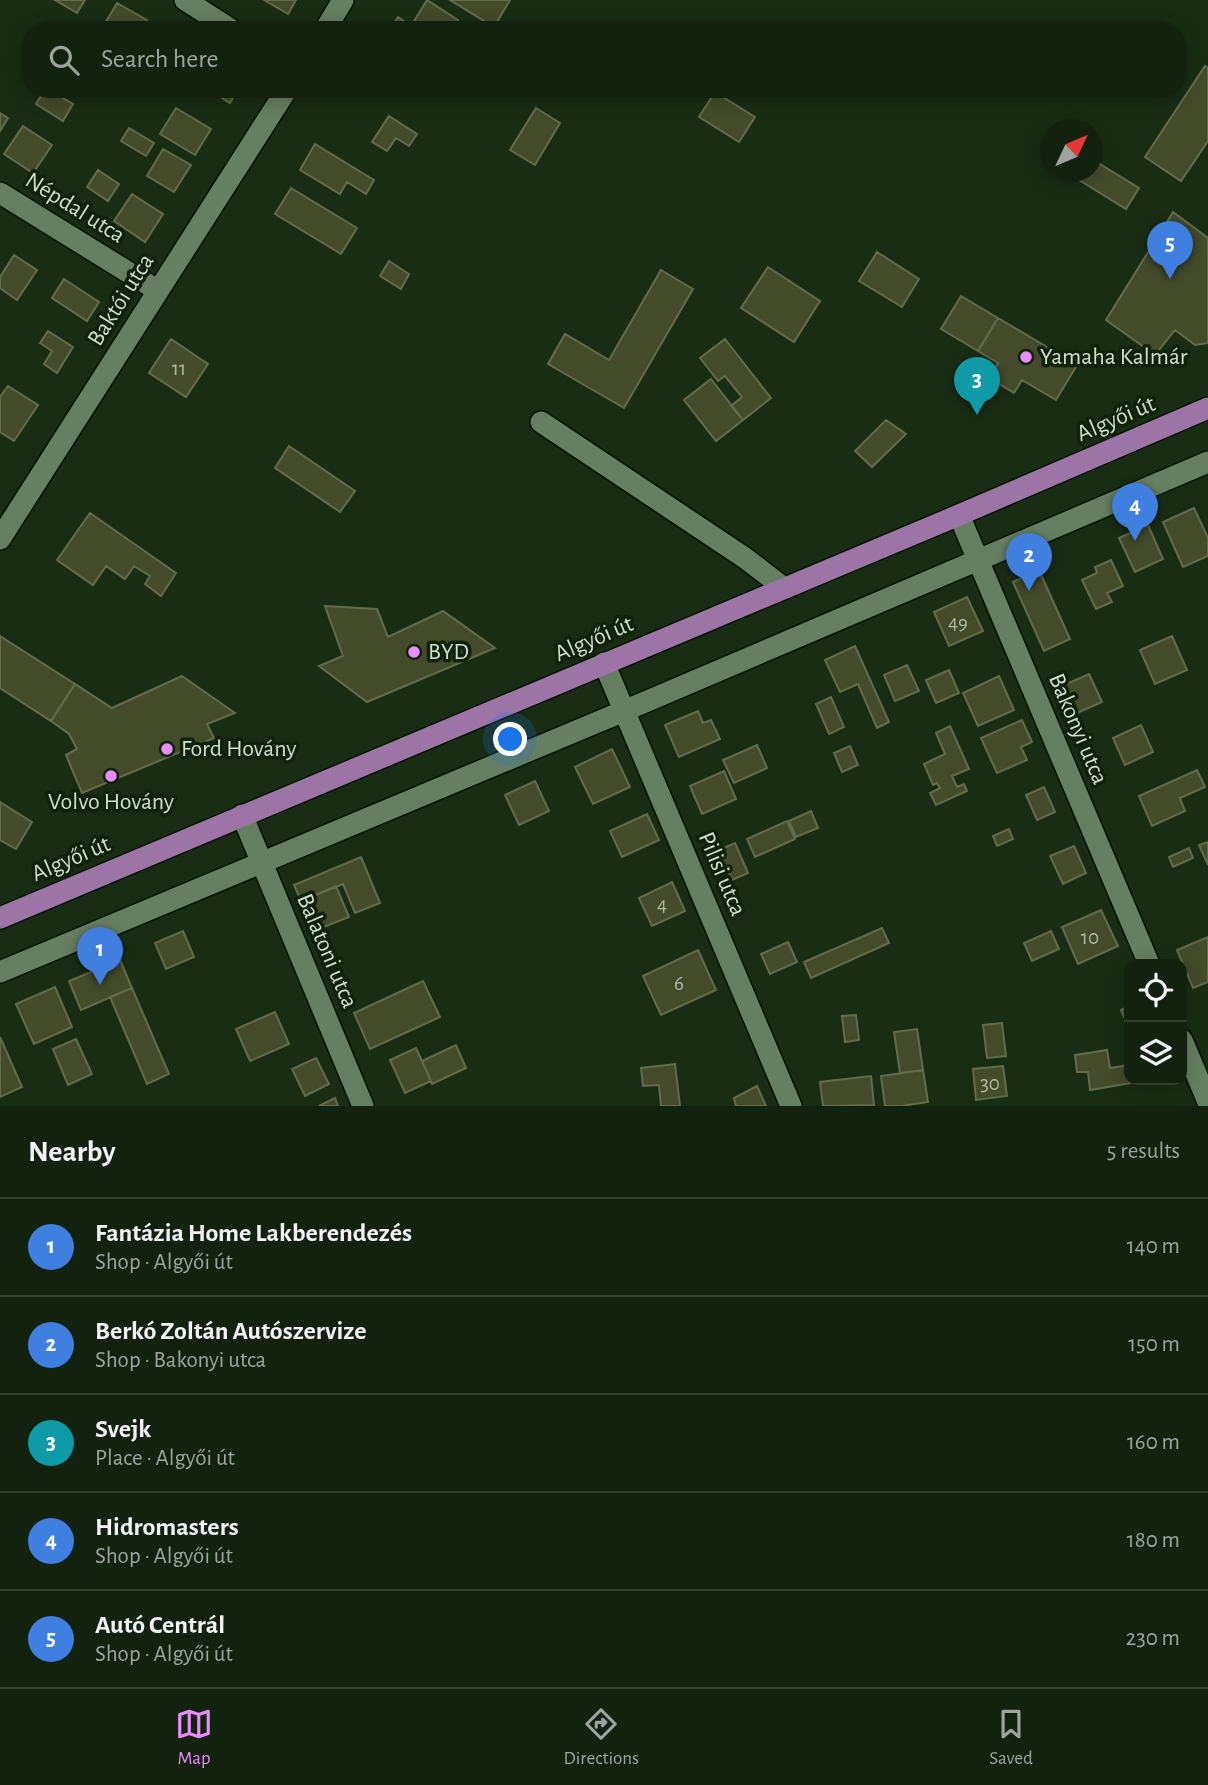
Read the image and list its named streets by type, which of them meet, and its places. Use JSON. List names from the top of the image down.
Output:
{
  "streets": {
    "main road": ["Algyői út"],
    "street": [
      "Népdal utca",
      "Baktói utca",
      "Bakonyi utca",
      "Pilisi utca",
      "Balatoni utca"
    ]
  },
  "crossings": [
    ["Népdal utca", "Baktói utca"],
    ["Algyői út", "Bakonyi utca"],
    ["Algyői út", "Pilisi utca"],
    ["Algyői út", "Balatoni utca"]
  ],
  "places": [
    "Yamaha Kalmár",
    "BYD",
    "Ford Hovány",
    "Volvo Hovány"
  ],
  "house_numbers": [
    "11",
    "49",
    "4",
    "10",
    "6",
    "30"
  ],
  "north": "top right",
  "page": {
    "search": "Search here",
    "pins": [
      "5",
      "3",
      "4",
      "2",
      "1"
    ],
    "heading": ["Nearby", "5 results"],
    "list": [
      {
        "mark": "1",
        "name": "Fantázia Home Lakberendezés",
        "note": "Shop · Algyői út",
        "value": "140 m"
      },
      {
        "mark": "2",
        "name": "Berkó Zoltán Autószervize",
        "note": "Shop · Bakonyi utca",
        "value": "150 m"
      },
      {
        "mark": "3",
        "name": "Svejk",
        "note": "Place · Algyői út",
        "value": "160 m"
      },
      {
        "mark": "4",
        "name": "Hidromasters",
        "note": "Shop · Algyői út",
        "value": "180 m"
      },
      {
        "mark": "5",
        "name": "Autó Centrál",
        "note": "Shop · Algyői út",
        "value": "230 m"
      }
    ],
    "nav": ["Map", "Directions", "Saved"]
  }
}
